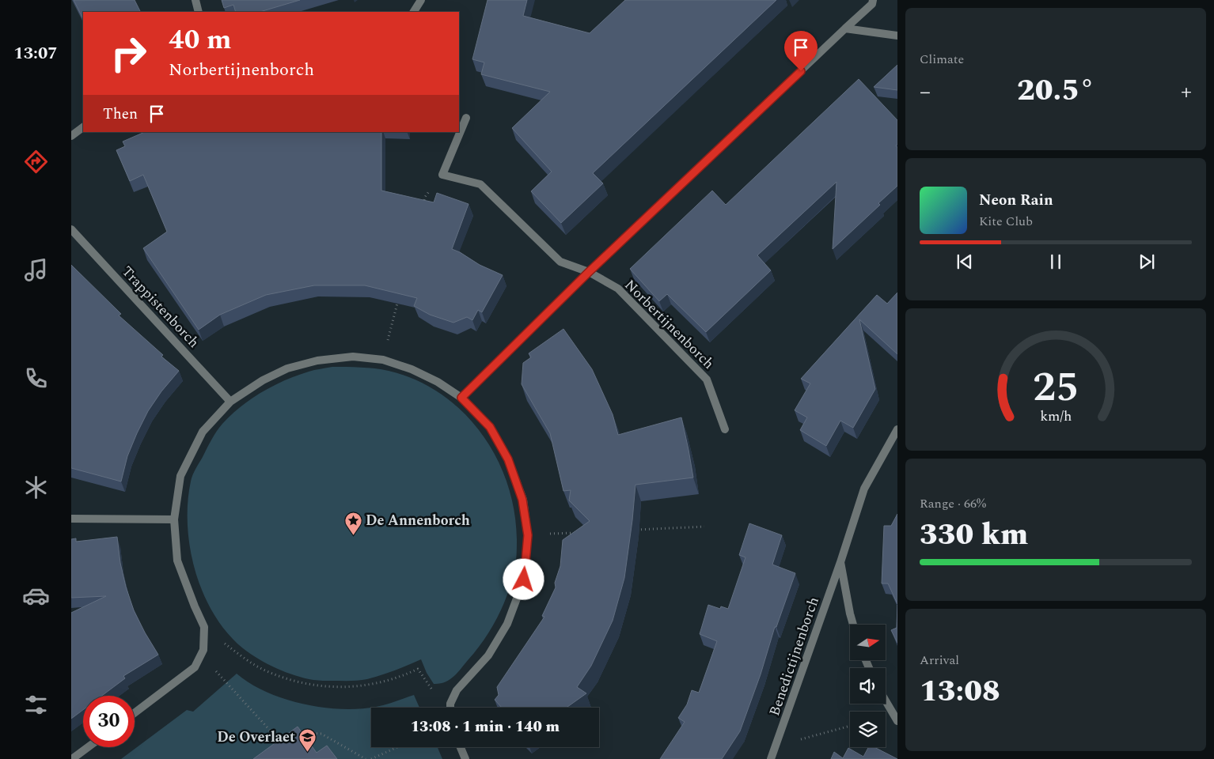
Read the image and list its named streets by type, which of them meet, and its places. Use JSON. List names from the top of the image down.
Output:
{
  "streets": {
    "street": ["Trappistenborch", "Norbertijnenborch", "Benedictijnenborch"]
  },
  "places": {
    "place": ["De Annenborch"],
    "school or university": ["De Overlaet"]
  },
  "north": "right",
  "page": {
    "tabs": "13:07",
    "tile": [
      "Climate",
      ["Range · 66%", "330 km"],
      ["Arrival", "13:08"]
    ],
    "turn": ["40 m", "Norbertijnenborch"],
    "heat": ["−", "20.5°", "+"],
    "then": "Then",
    "song": ["Neon Rain", "Kite Club"],
    "limit": "30",
    "trip": "13:08 · 1 min · 140 m",
    "gauge": ["25", "km/h"]
  }
}
